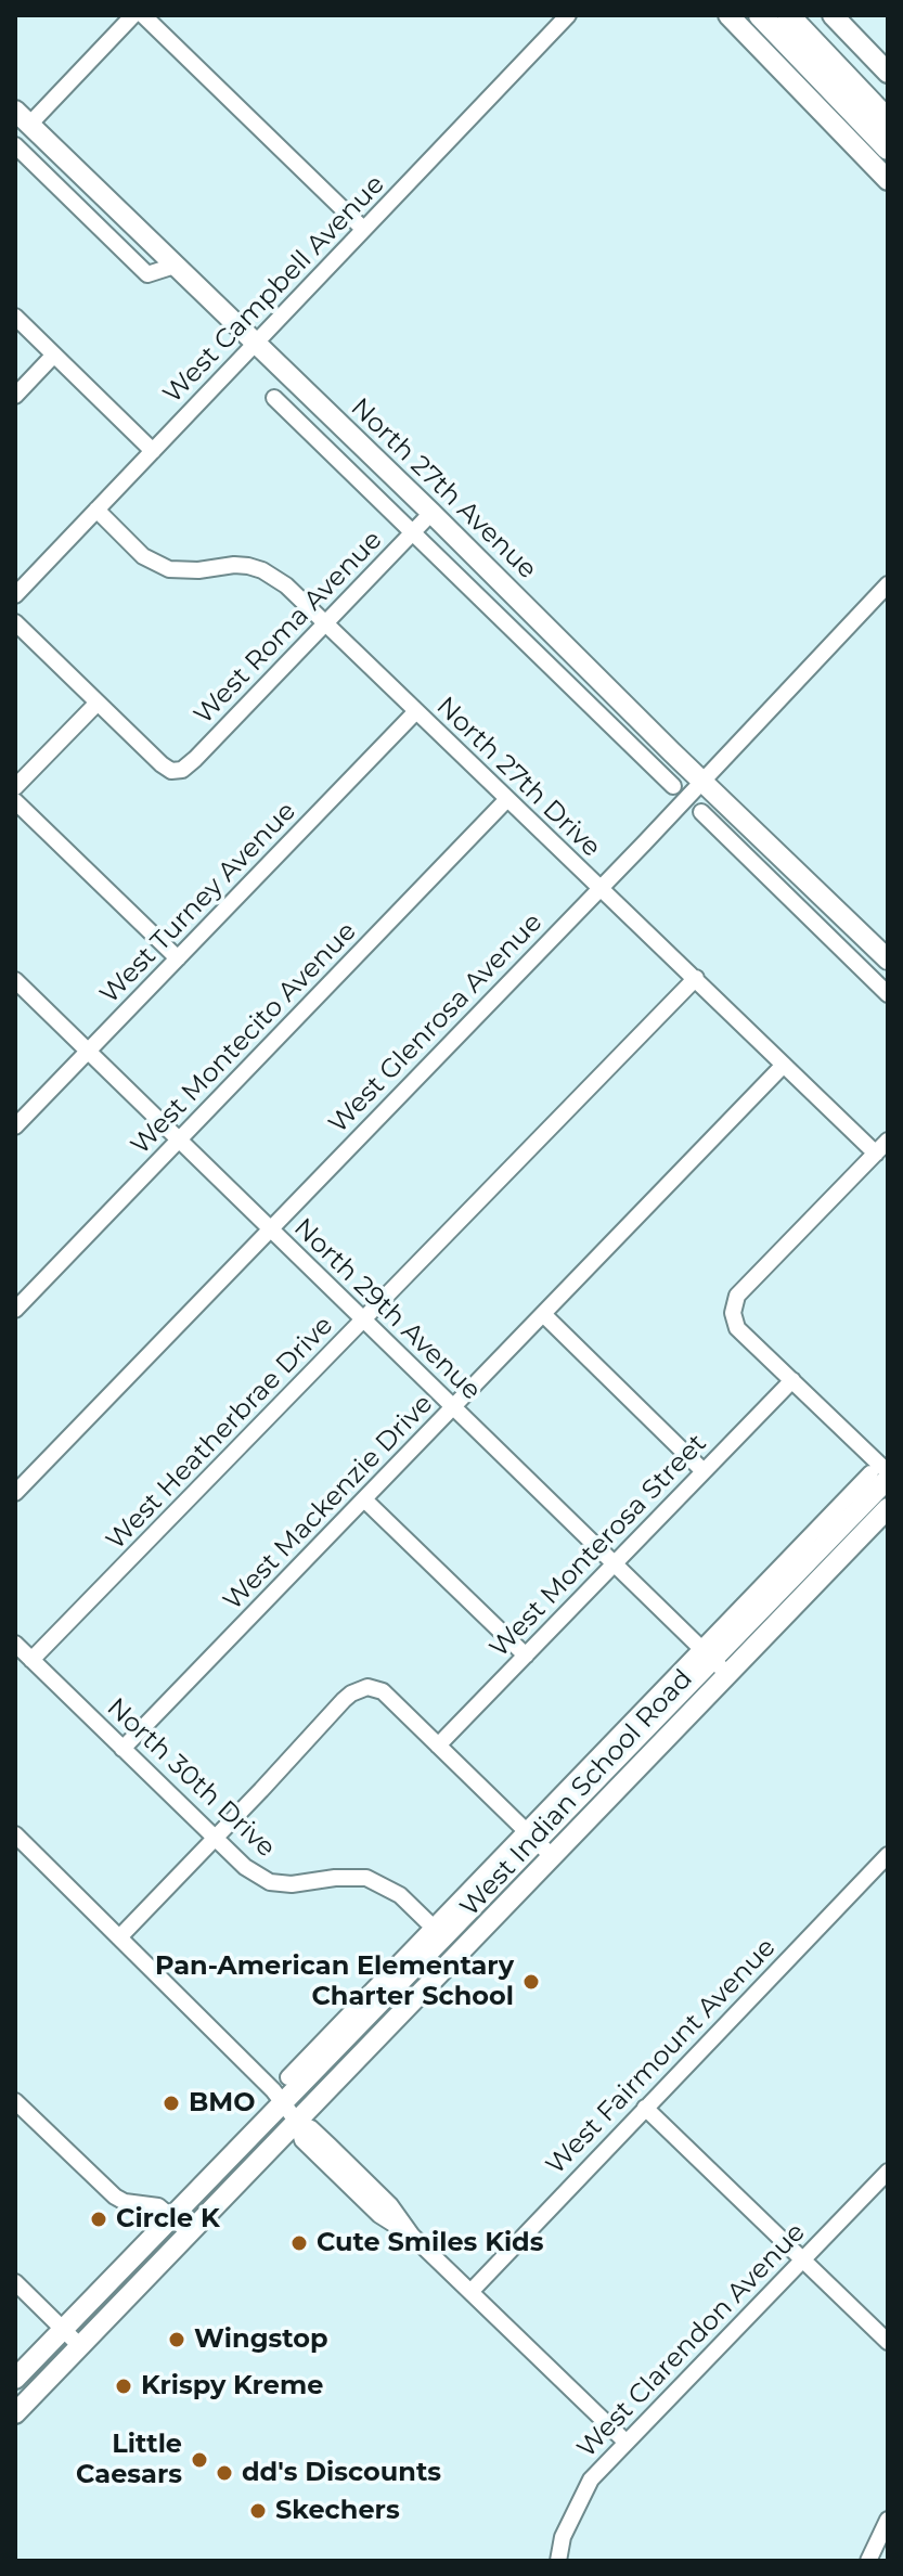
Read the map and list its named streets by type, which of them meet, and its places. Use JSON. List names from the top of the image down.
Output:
{
  "streets": {
    "main road": ["North 27th Avenue", "West Indian School Road"],
    "street": [
      "West Campbell Avenue",
      "West Roma Avenue",
      "North 27th Drive",
      "West Turney Avenue",
      "West Glenrosa Avenue",
      "West Montecito Avenue",
      "North 29th Avenue",
      "West Heatherbrae Drive",
      "West Mackenzie Drive",
      "West Monterosa Street",
      "North 30th Drive",
      "West Fairmount Avenue",
      "West Clarendon Avenue"
    ]
  },
  "crossings": [
    ["West Campbell Avenue", "North 27th Avenue"],
    ["West Campbell Avenue", "North 27th Drive"],
    ["North 27th Avenue", "West Roma Avenue"],
    ["North 27th Avenue", "West Glenrosa Avenue"],
    ["West Roma Avenue", "North 27th Drive"],
    ["North 27th Drive", "West Turney Avenue"],
    ["North 27th Drive", "West Glenrosa Avenue"],
    ["North 27th Drive", "West Montecito Avenue"],
    ["North 27th Drive", "West Heatherbrae Drive"],
    ["North 27th Drive", "West Mackenzie Drive"],
    ["West Turney Avenue", "North 29th Avenue"],
    ["West Glenrosa Avenue", "North 29th Avenue"],
    ["West Montecito Avenue", "North 29th Avenue"],
    ["North 29th Avenue", "West Heatherbrae Drive"],
    ["North 29th Avenue", "West Mackenzie Drive"],
    ["North 29th Avenue", "West Monterosa Street"],
    ["North 29th Avenue", "West Indian School Road"],
    ["West Heatherbrae Drive", "North 30th Drive"],
    ["West Mackenzie Drive", "North 30th Drive"],
    ["North 30th Drive", "West Indian School Road"]
  ],
  "places": [
    "Pan-American Elementary Charter School",
    "BMO",
    "Circle K",
    "Cute Smiles Kids",
    "Wingstop",
    "Krispy Kreme",
    "Little Caesars",
    "dd's Discounts",
    "Skechers"
  ]
}
